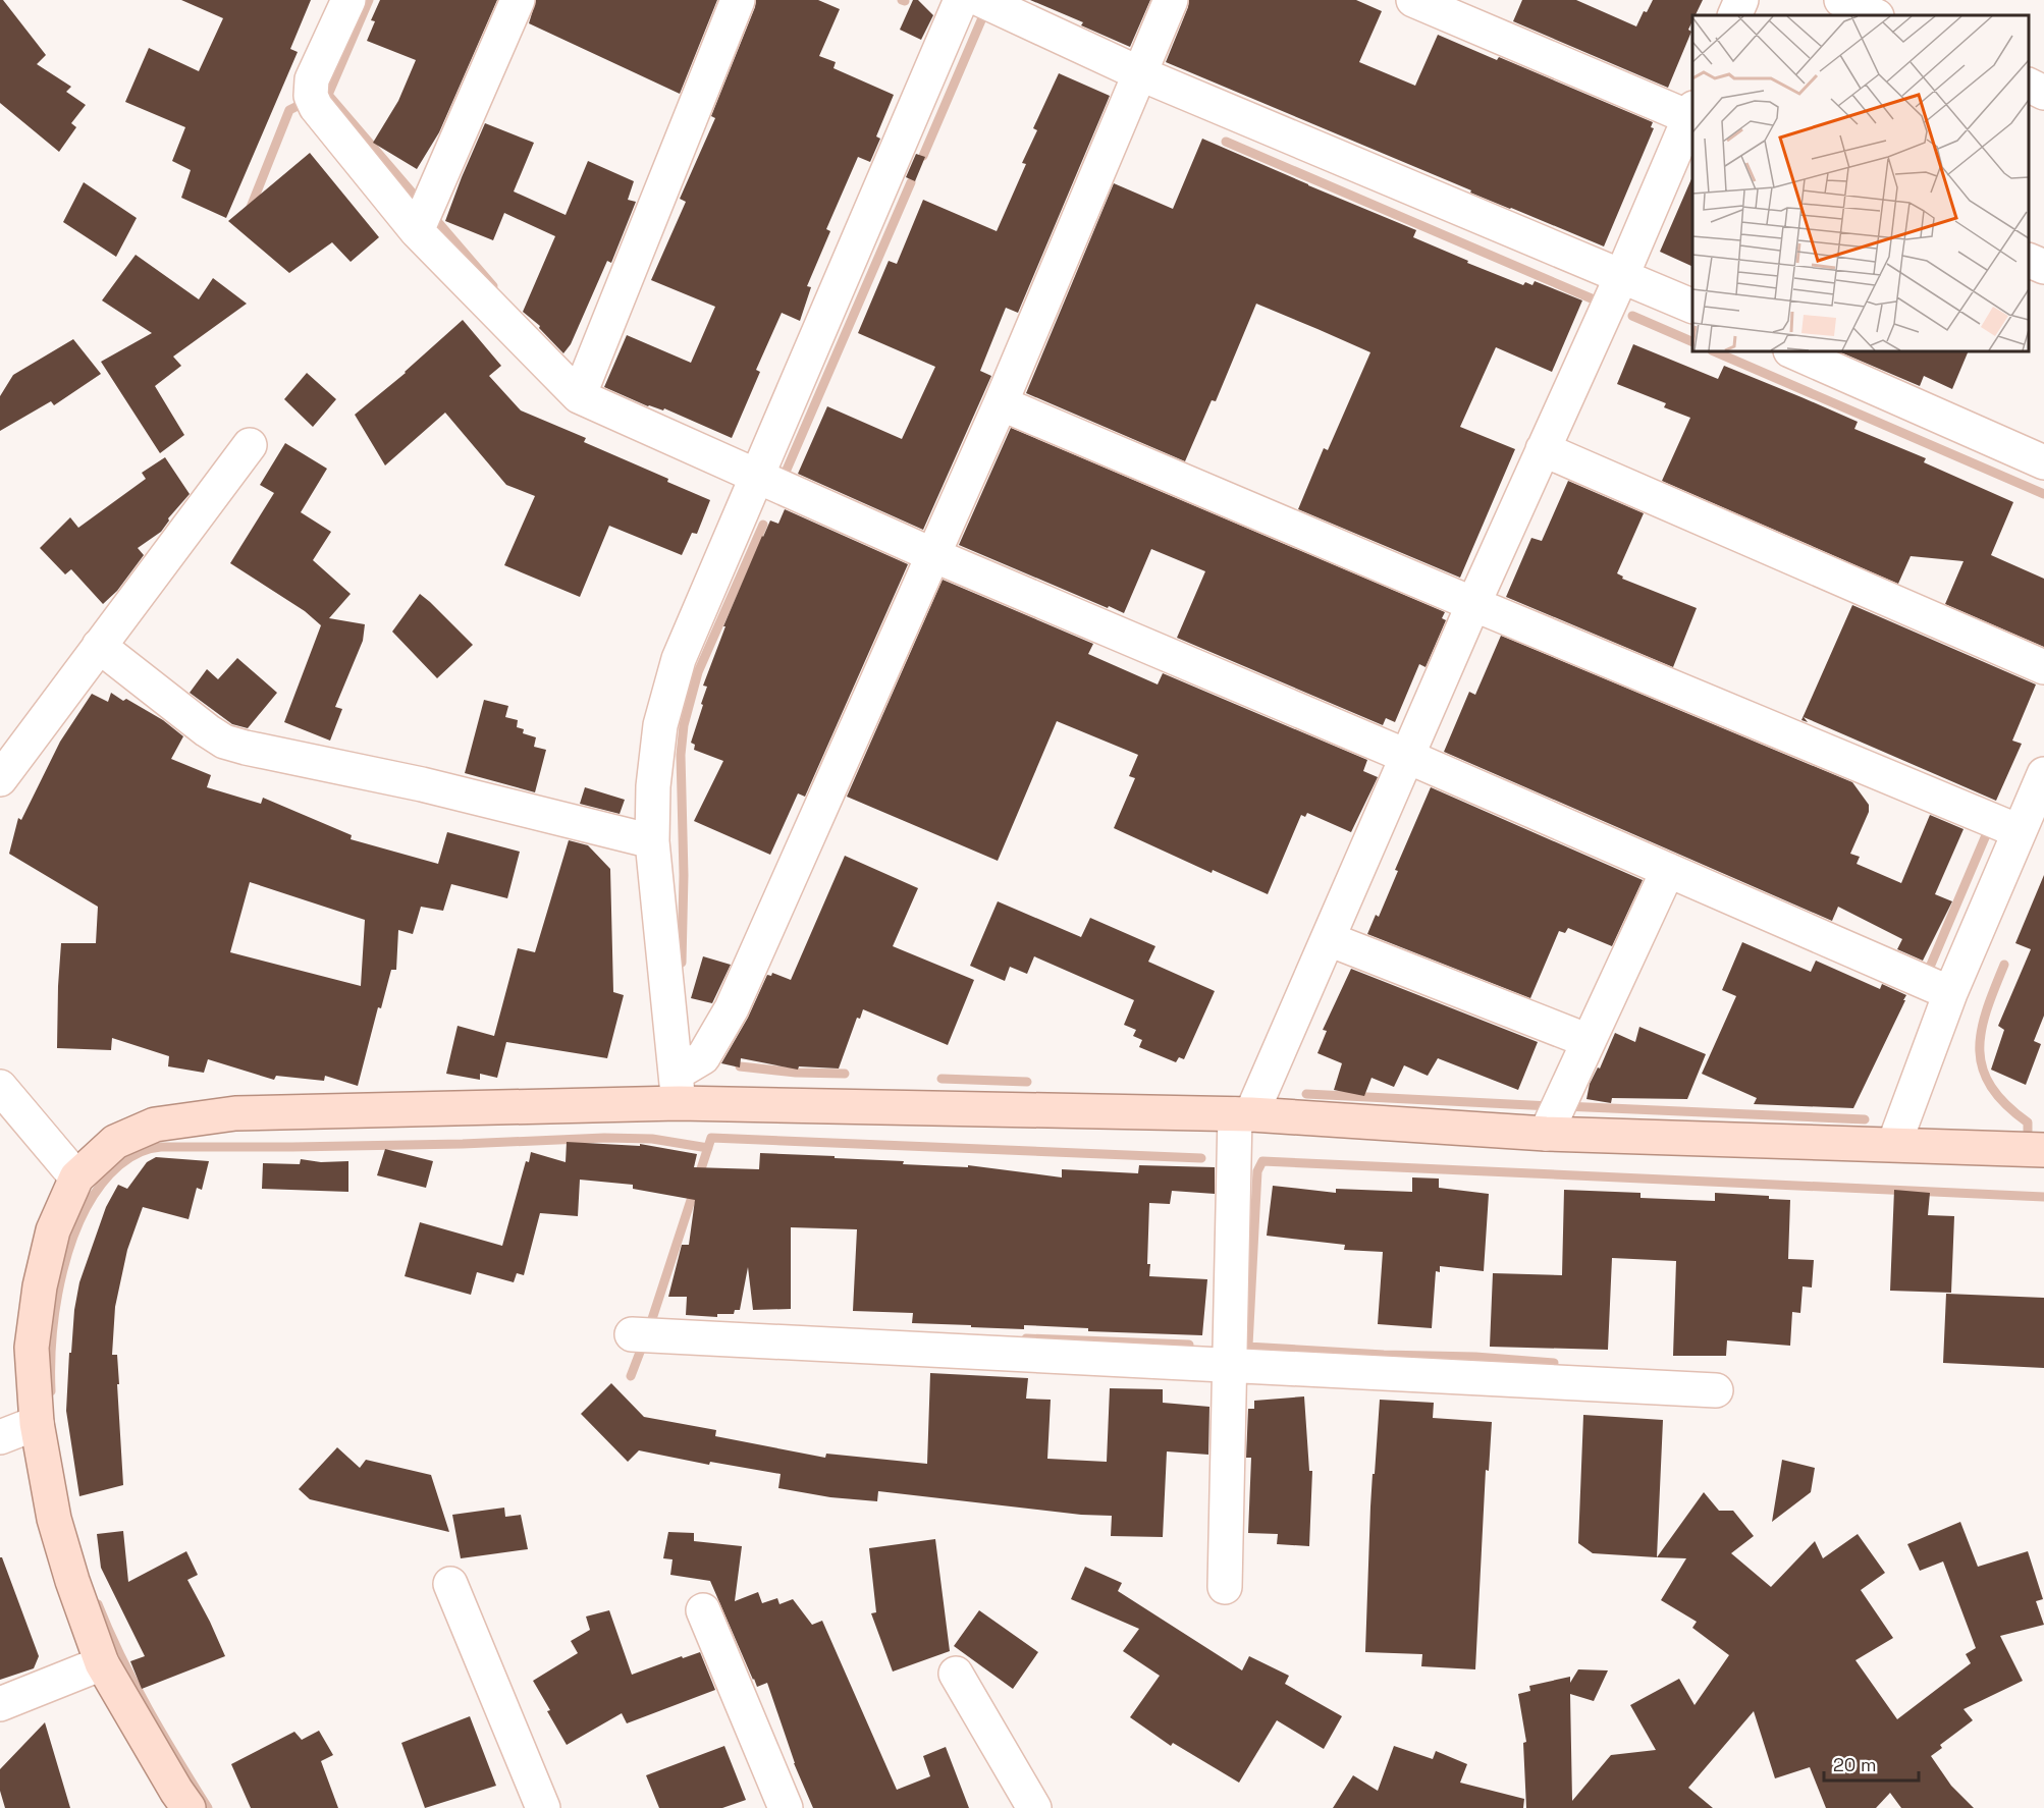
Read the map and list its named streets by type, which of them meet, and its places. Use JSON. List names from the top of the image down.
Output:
{
  "scale_bar": "20 m"
}
